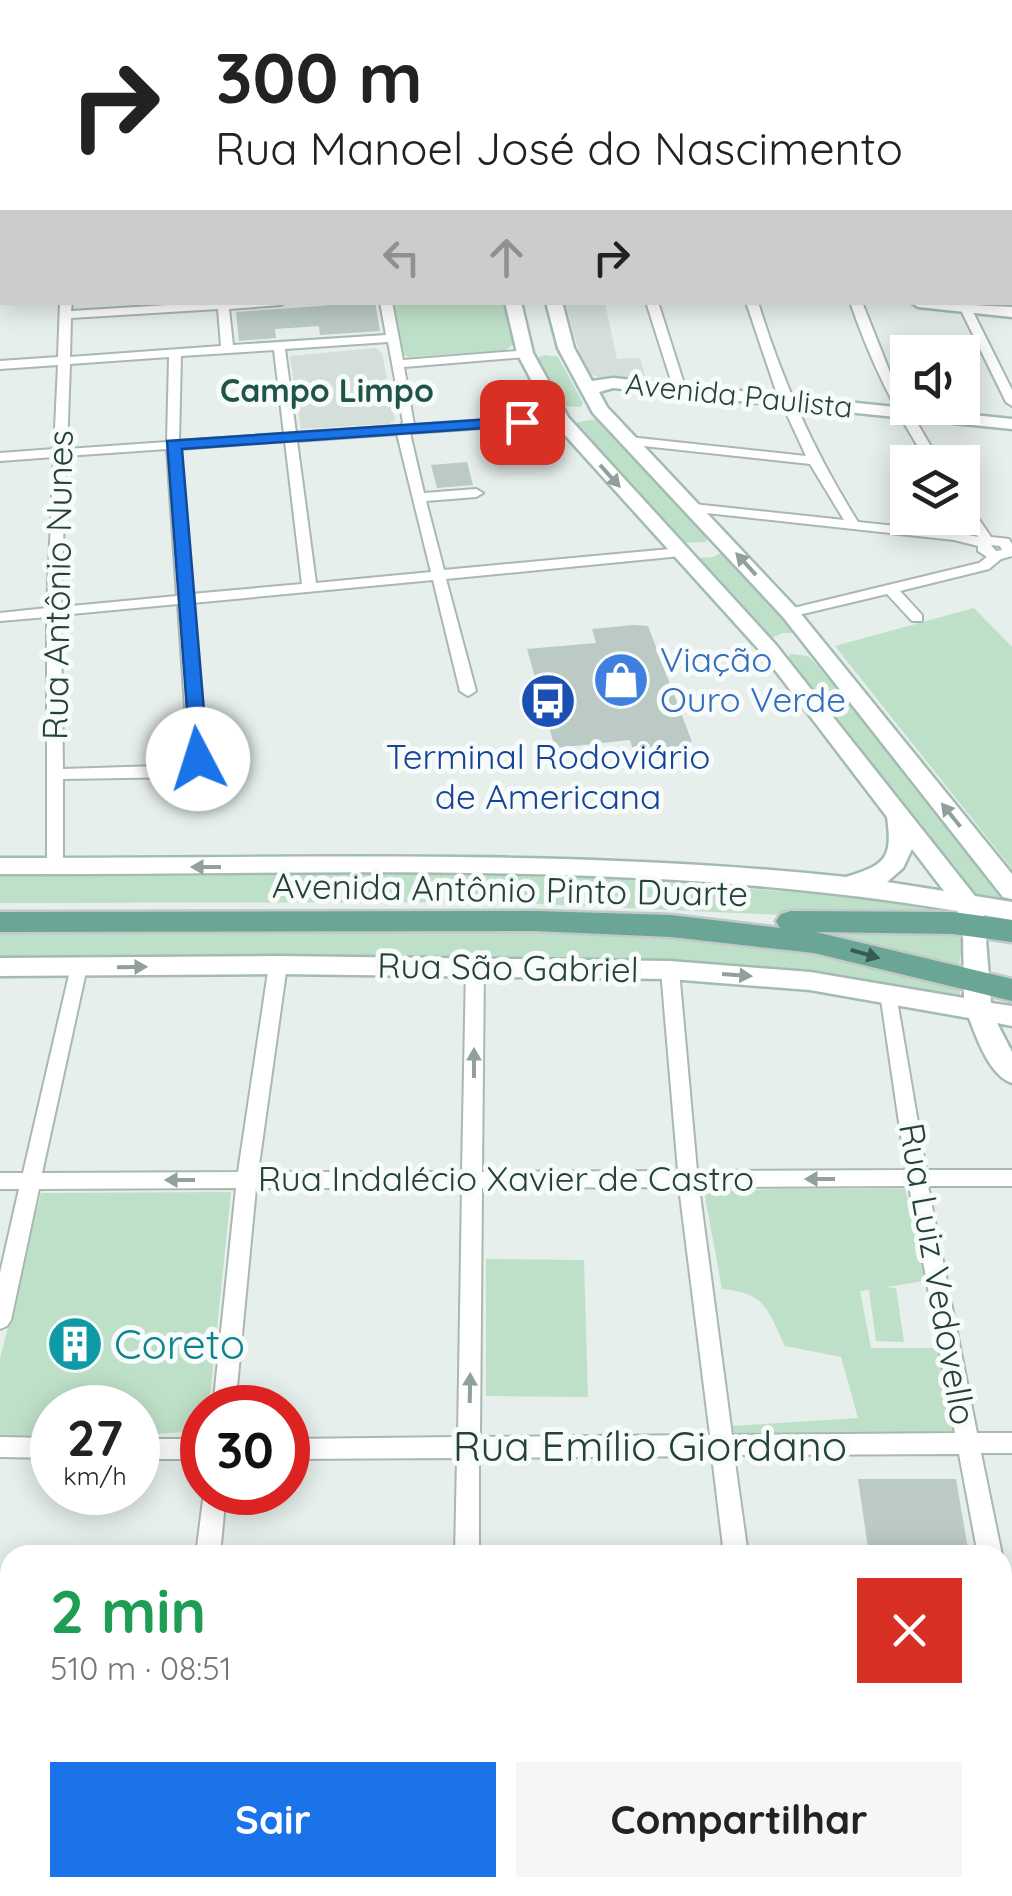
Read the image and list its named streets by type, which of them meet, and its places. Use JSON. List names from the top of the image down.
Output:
{
  "streets": {
    "main road": ["Avenida Paulista", "Avenida Antônio Pinto Duarte", "Rua São Gabriel"],
    "street": [
      "Rua Antônio Nunes",
      "Rua Indalécio Xavier de Castro",
      "Rua Luiz Vedovello",
      "Rua Emílio Giordano"
    ]
  },
  "crossings": [
    ["Avenida Antônio Pinto Duarte", "Rua São Gabriel"],
    ["Rua São Gabriel", "Rua Luiz Vedovello"],
    ["Rua Indalécio Xavier de Castro", "Rua Luiz Vedovello"],
    ["Rua Luiz Vedovello", "Rua Emílio Giordano"]
  ],
  "one_way": ["Rua Indalécio Xavier de Castro"],
  "districts": ["Campo Limpo"],
  "places": {
    "shop": ["Viação Ouro Verde"],
    "bus stop": ["Terminal Rodoviário de Americana"],
    "building": ["Coreto"]
  },
  "page": {
    "turn": ["300 m", "Rua Manoel José do Nascimento"],
    "speed": "27 km/h",
    "limit": "30",
    "heading": ["2 min", "510 m · 08:51"],
    "buttons": ["Sair", "Compartilhar"]
  }
}
